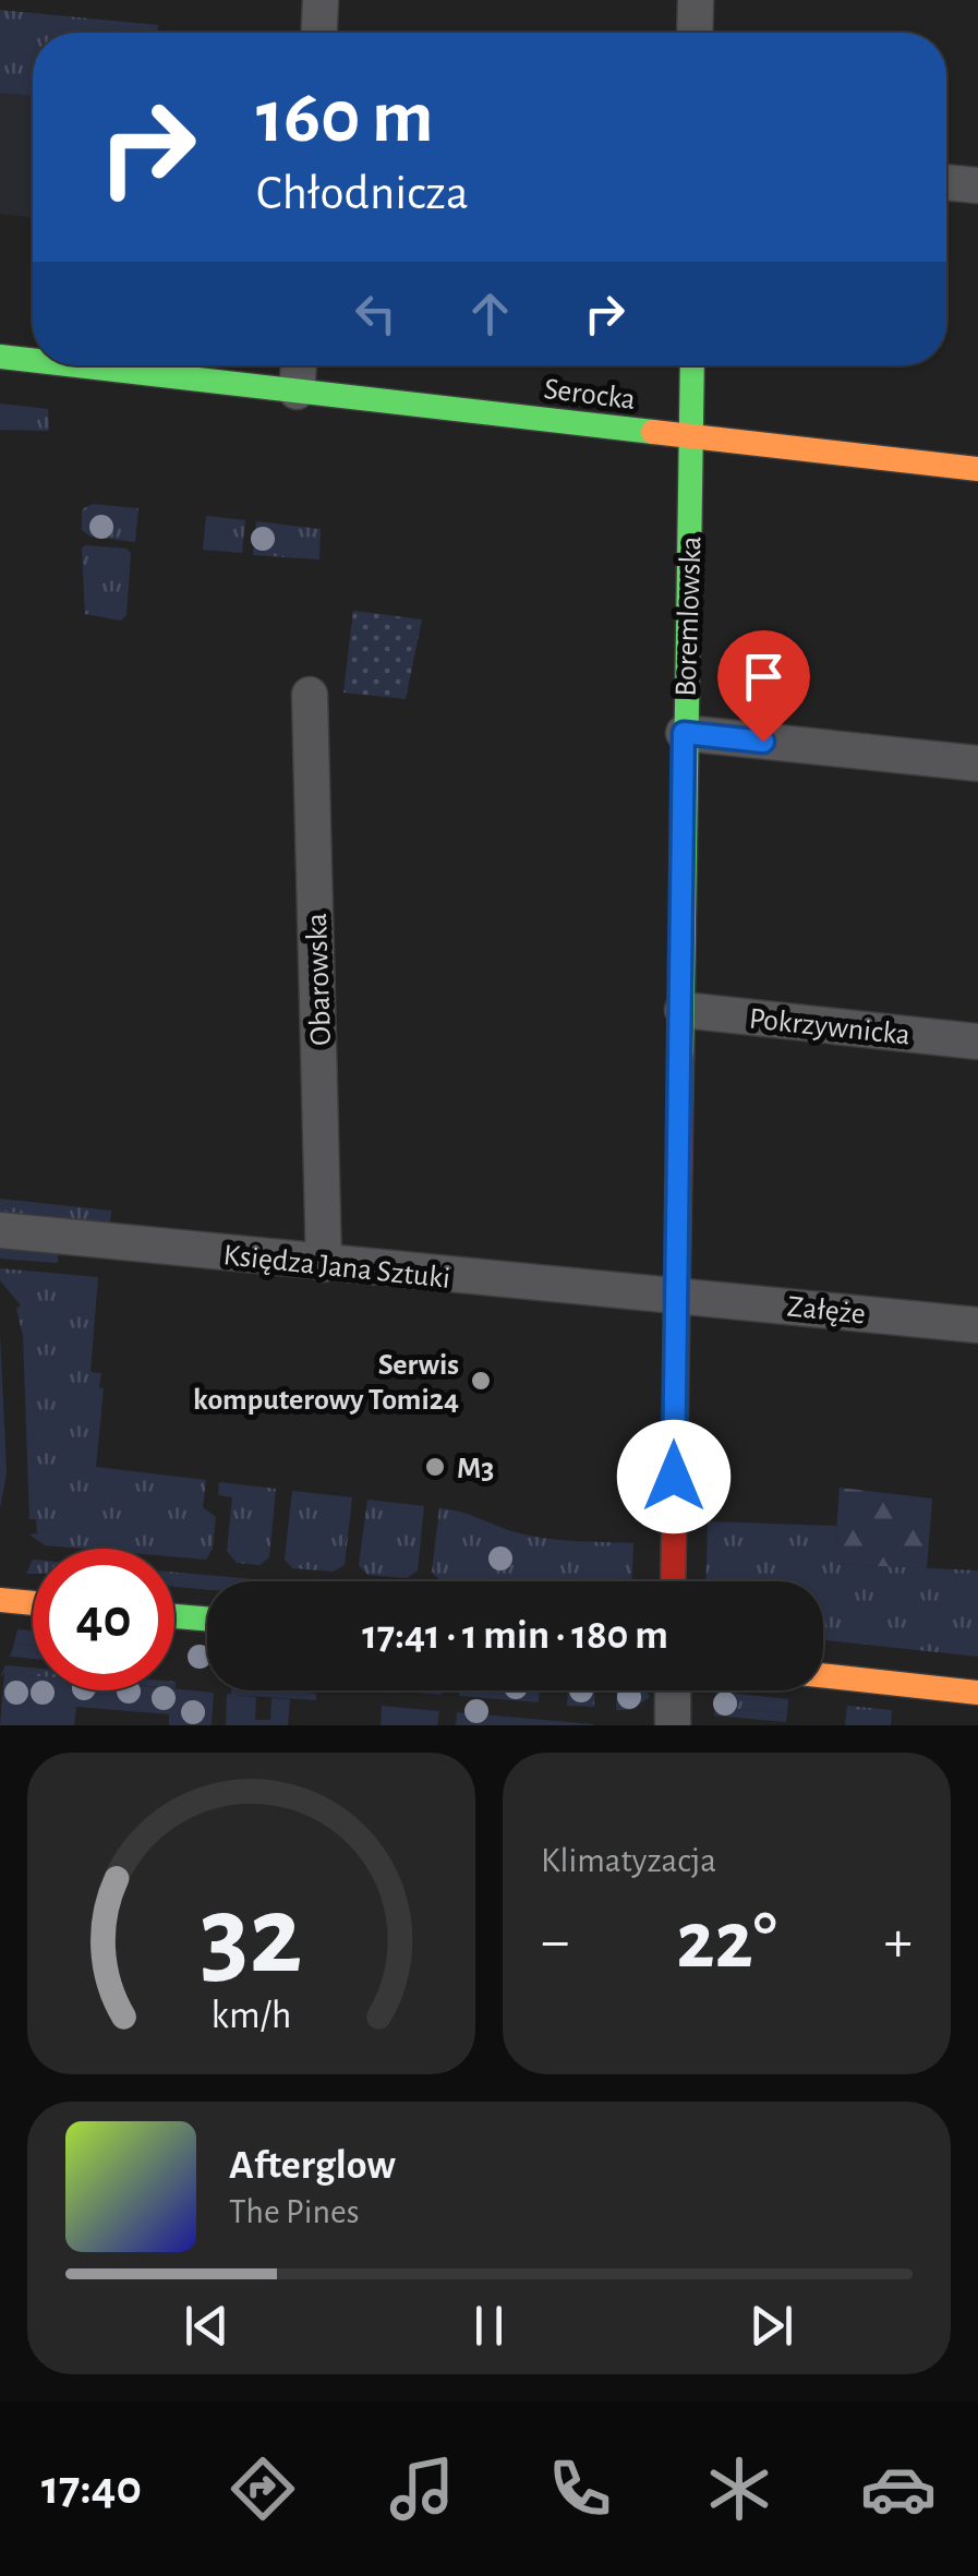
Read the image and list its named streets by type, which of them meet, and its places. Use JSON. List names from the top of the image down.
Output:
{
  "streets": {
    "street": [
      "Serocka",
      "Boremlowska",
      "Obarowska",
      "Pokrzywnicka",
      "Księdza Jana Sztuki",
      "Załęże"
    ]
  },
  "crossings": [
    ["Serocka", "Boremlowska"],
    ["Boremlowska", "Pokrzywnicka"],
    ["Boremlowska", "Księdza Jana Sztuki"],
    ["Boremlowska", "Załęże"],
    ["Obarowska", "Księdza Jana Sztuki"],
    ["Księdza Jana Sztuki", "Załęże"]
  ],
  "places": ["Serwis komputerowy Tomi24", "M3"],
  "page": {
    "turn": ["160 m", "Chłodnicza"],
    "limit": "40",
    "trip": "17:41 · 1 min · 180 m",
    "tile": "Klimatyzacja",
    "heat": ["−", "22°", "+"],
    "song": ["Afterglow", "The Pines"],
    "tabs": "17:40",
    "gauge": ["32", "km/h"]
  }
}
